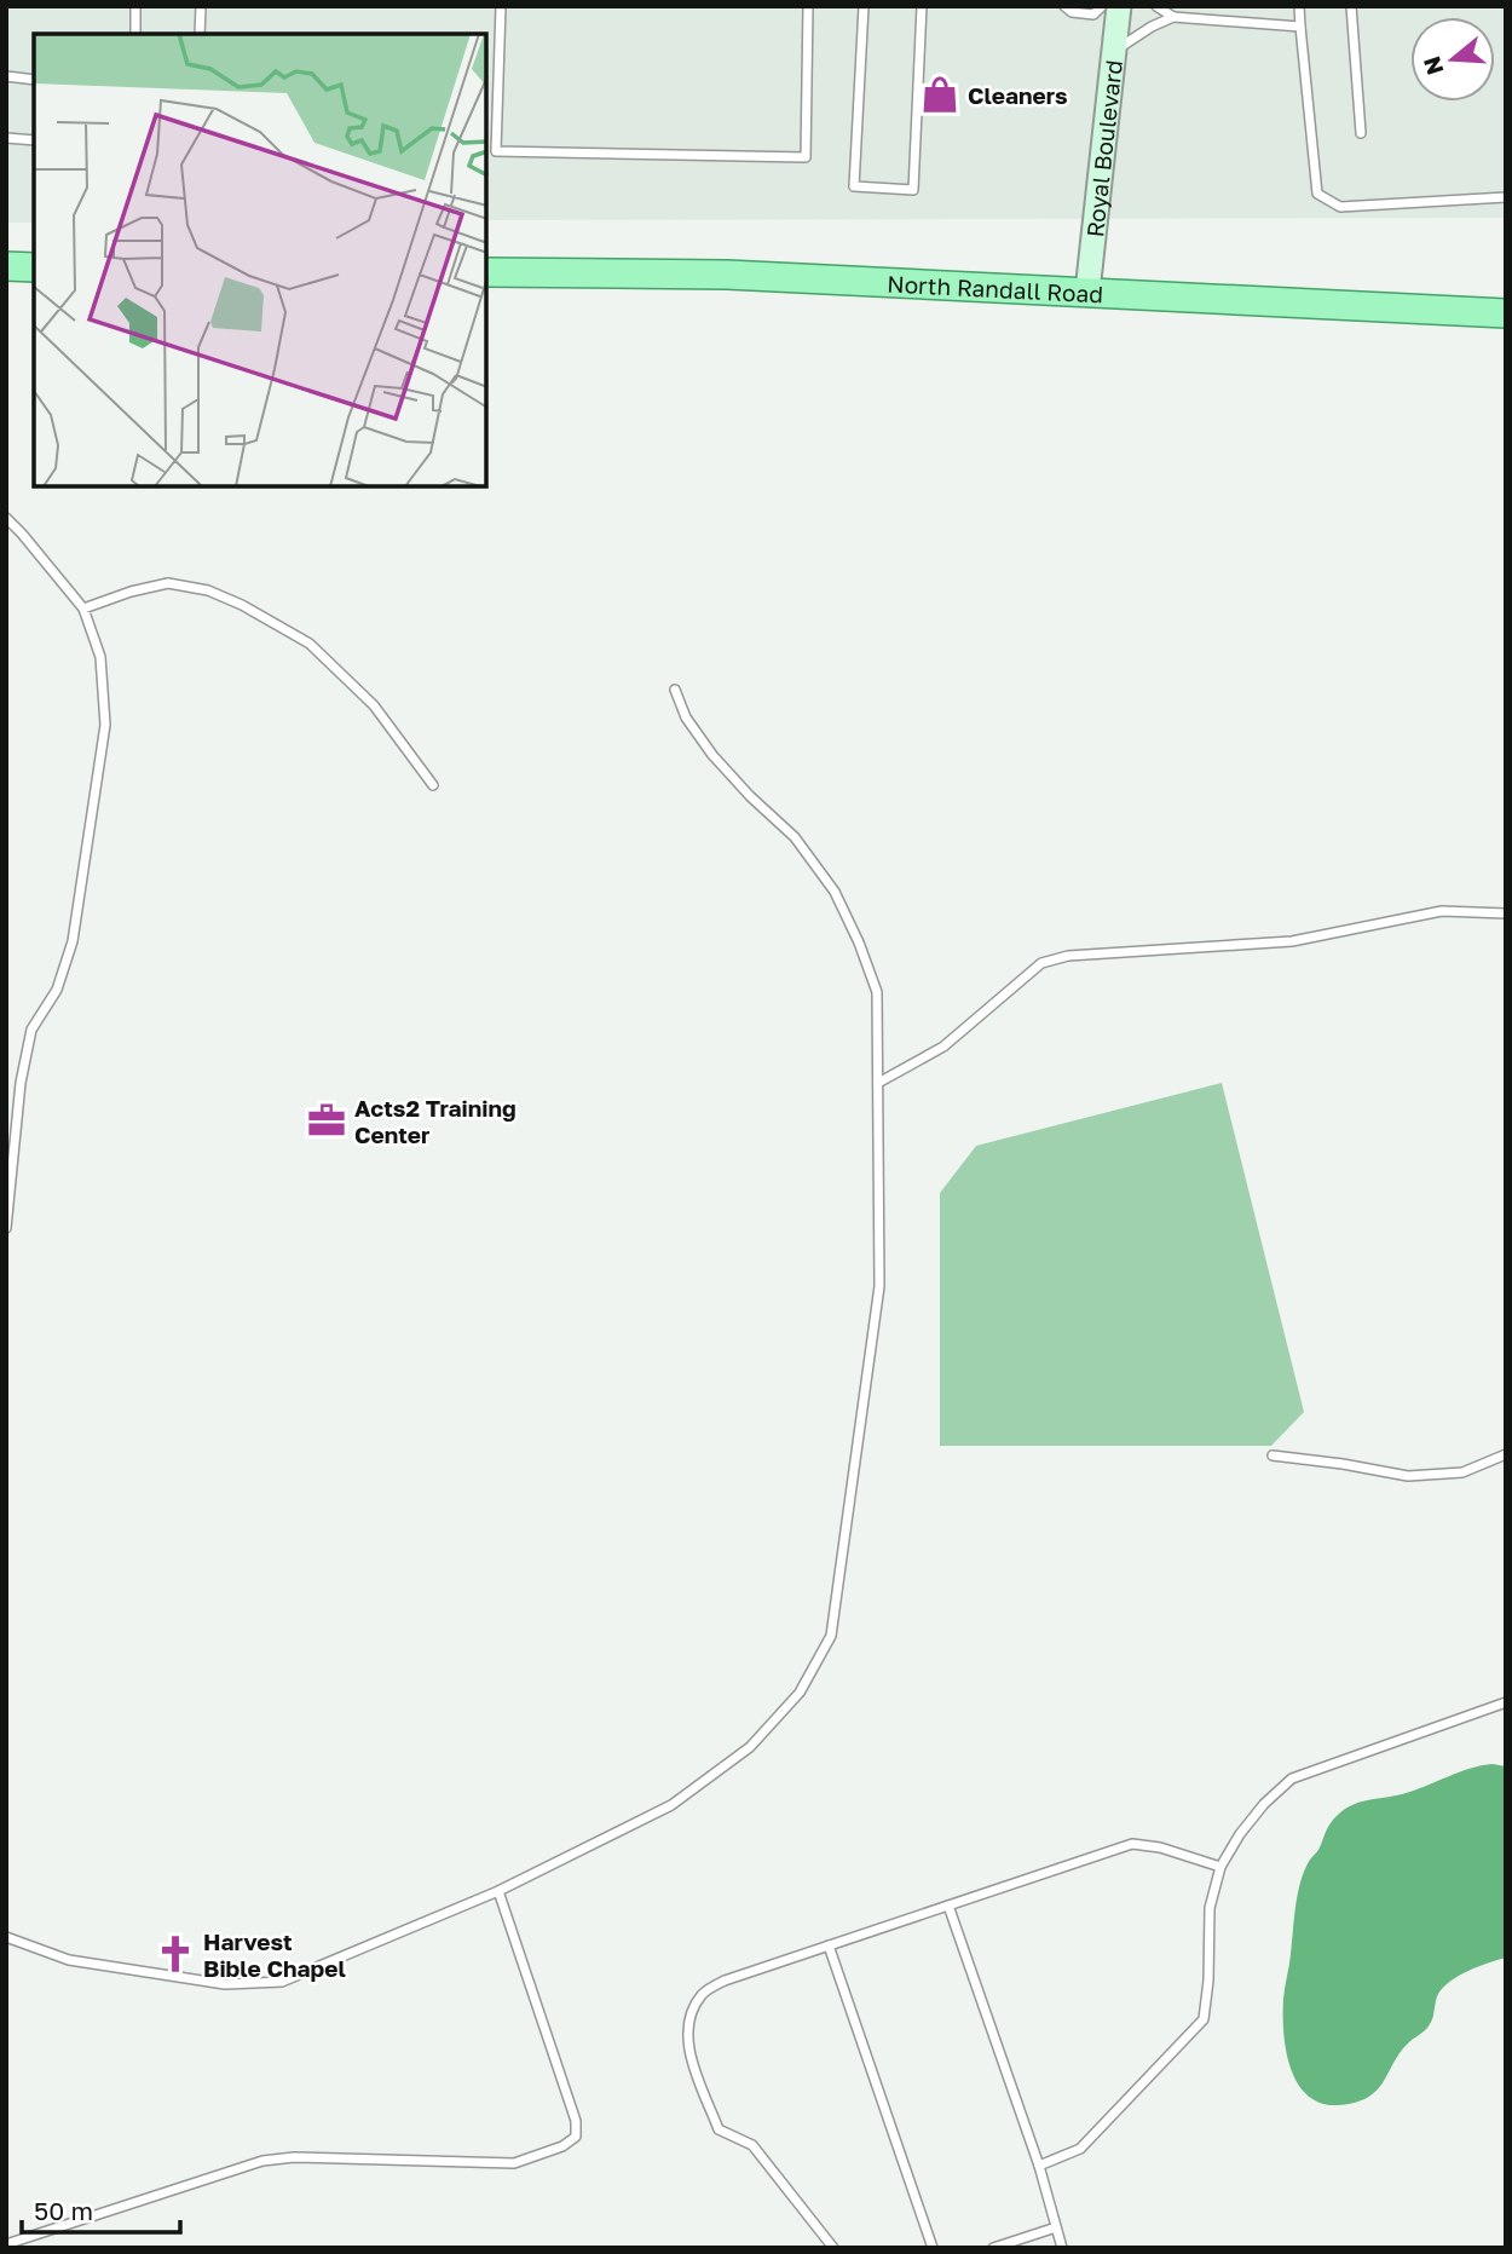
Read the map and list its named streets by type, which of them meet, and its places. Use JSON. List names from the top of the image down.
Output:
{
  "streets": {
    "main road": ["North Randall Road"],
    "street": ["Royal Boulevard"]
  },
  "crossings": [
    ["Royal Boulevard", "North Randall Road"]
  ],
  "places": {
    "shop": ["Cleaners"],
    "office": ["Acts2 Training Center"],
    "church": ["Harvest Bible Chapel"]
  },
  "scale_bar": "50 m",
  "north": "left"
}
